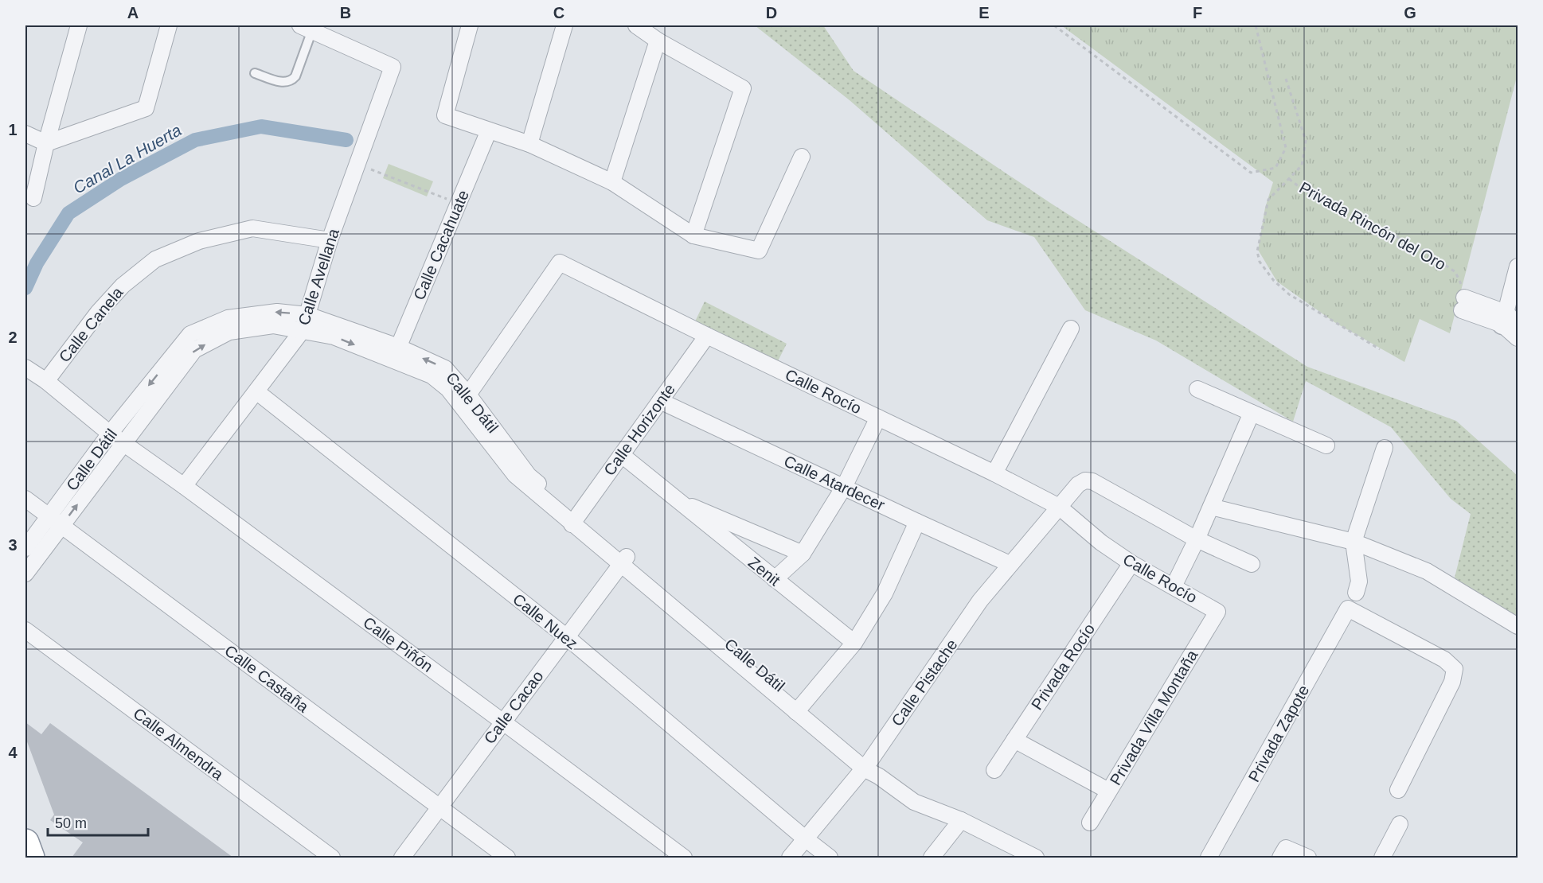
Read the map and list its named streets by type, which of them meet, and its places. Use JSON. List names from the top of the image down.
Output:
{
  "streets": {
    "street": [
      "Calle Cacahuate",
      "Calle Avellana",
      "Calle Canela",
      "Calle Rocío",
      "Calle Dátil",
      "Calle Horizonte",
      "Calle Atardecer",
      "Zenit",
      "Calle Nuez",
      "Calle Piñón",
      "Privada Rocío",
      "Calle Castaña",
      "Calle Pistache",
      "Calle Cacao",
      "Privada Villa Montaña",
      "Privada Zapote",
      "Calle Almendra"
    ],
    "path": ["Privada Rincón del Oro"]
  },
  "crossings": [
    ["Calle Cacahuate", "Calle Dátil"],
    ["Calle Avellana", "Calle Canela"],
    ["Calle Avellana", "Calle Dátil"],
    ["Calle Avellana", "Calle Nuez"],
    ["Calle Avellana", "Calle Piñón"],
    ["Calle Rocío", "Calle Dátil"],
    ["Calle Rocío", "Calle Horizonte"],
    ["Calle Rocío", "Privada Rocío"],
    ["Calle Rocío", "Calle Pistache"],
    ["Calle Rocío", "Privada Villa Montaña"],
    ["Calle Dátil", "Calle Horizonte"],
    ["Calle Dátil", "Calle Piñón"],
    ["Calle Dátil", "Calle Castaña"],
    ["Calle Dátil", "Calle Pistache"],
    ["Calle Dátil", "Calle Cacao"],
    ["Calle Horizonte", "Calle Atardecer"],
    ["Calle Horizonte", "Zenit"],
    ["Calle Atardecer", "Calle Pistache"],
    ["Calle Nuez", "Calle Pistache"],
    ["Calle Nuez", "Calle Cacao"],
    ["Calle Piñón", "Calle Cacao"],
    ["Calle Castaña", "Calle Cacao"]
  ],
  "water": ["Canal La Huerta"],
  "scale_bar": "50 m",
  "grid": {
    "columns": [
      "A",
      "B",
      "C",
      "D",
      "E",
      "F",
      "G"
    ],
    "rows": [
      "1",
      "2",
      "3",
      "4"
    ]
  }
}
